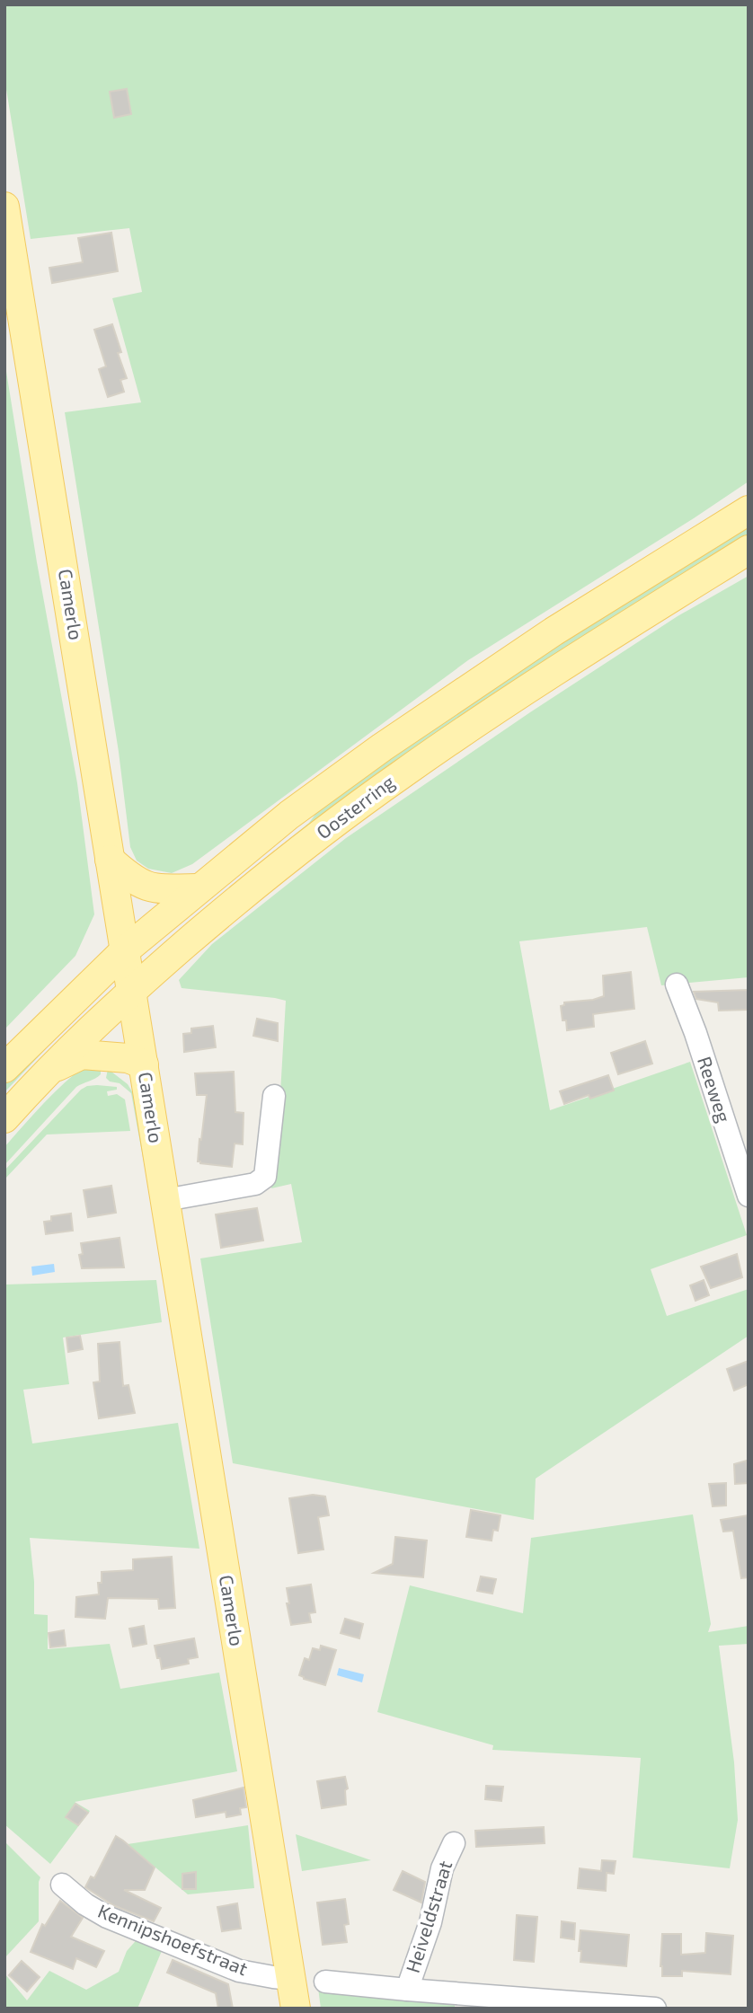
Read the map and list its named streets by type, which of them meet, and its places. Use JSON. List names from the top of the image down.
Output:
{
  "streets": {
    "main road": ["Camerlo", "Oosterring"],
    "street": ["Reeweg", "Heiveldstraat", "Kennipshoefstraat"]
  },
  "crossings": [
    ["Camerlo", "Oosterring"],
    ["Camerlo", "Kennipshoefstraat"]
  ]
}
